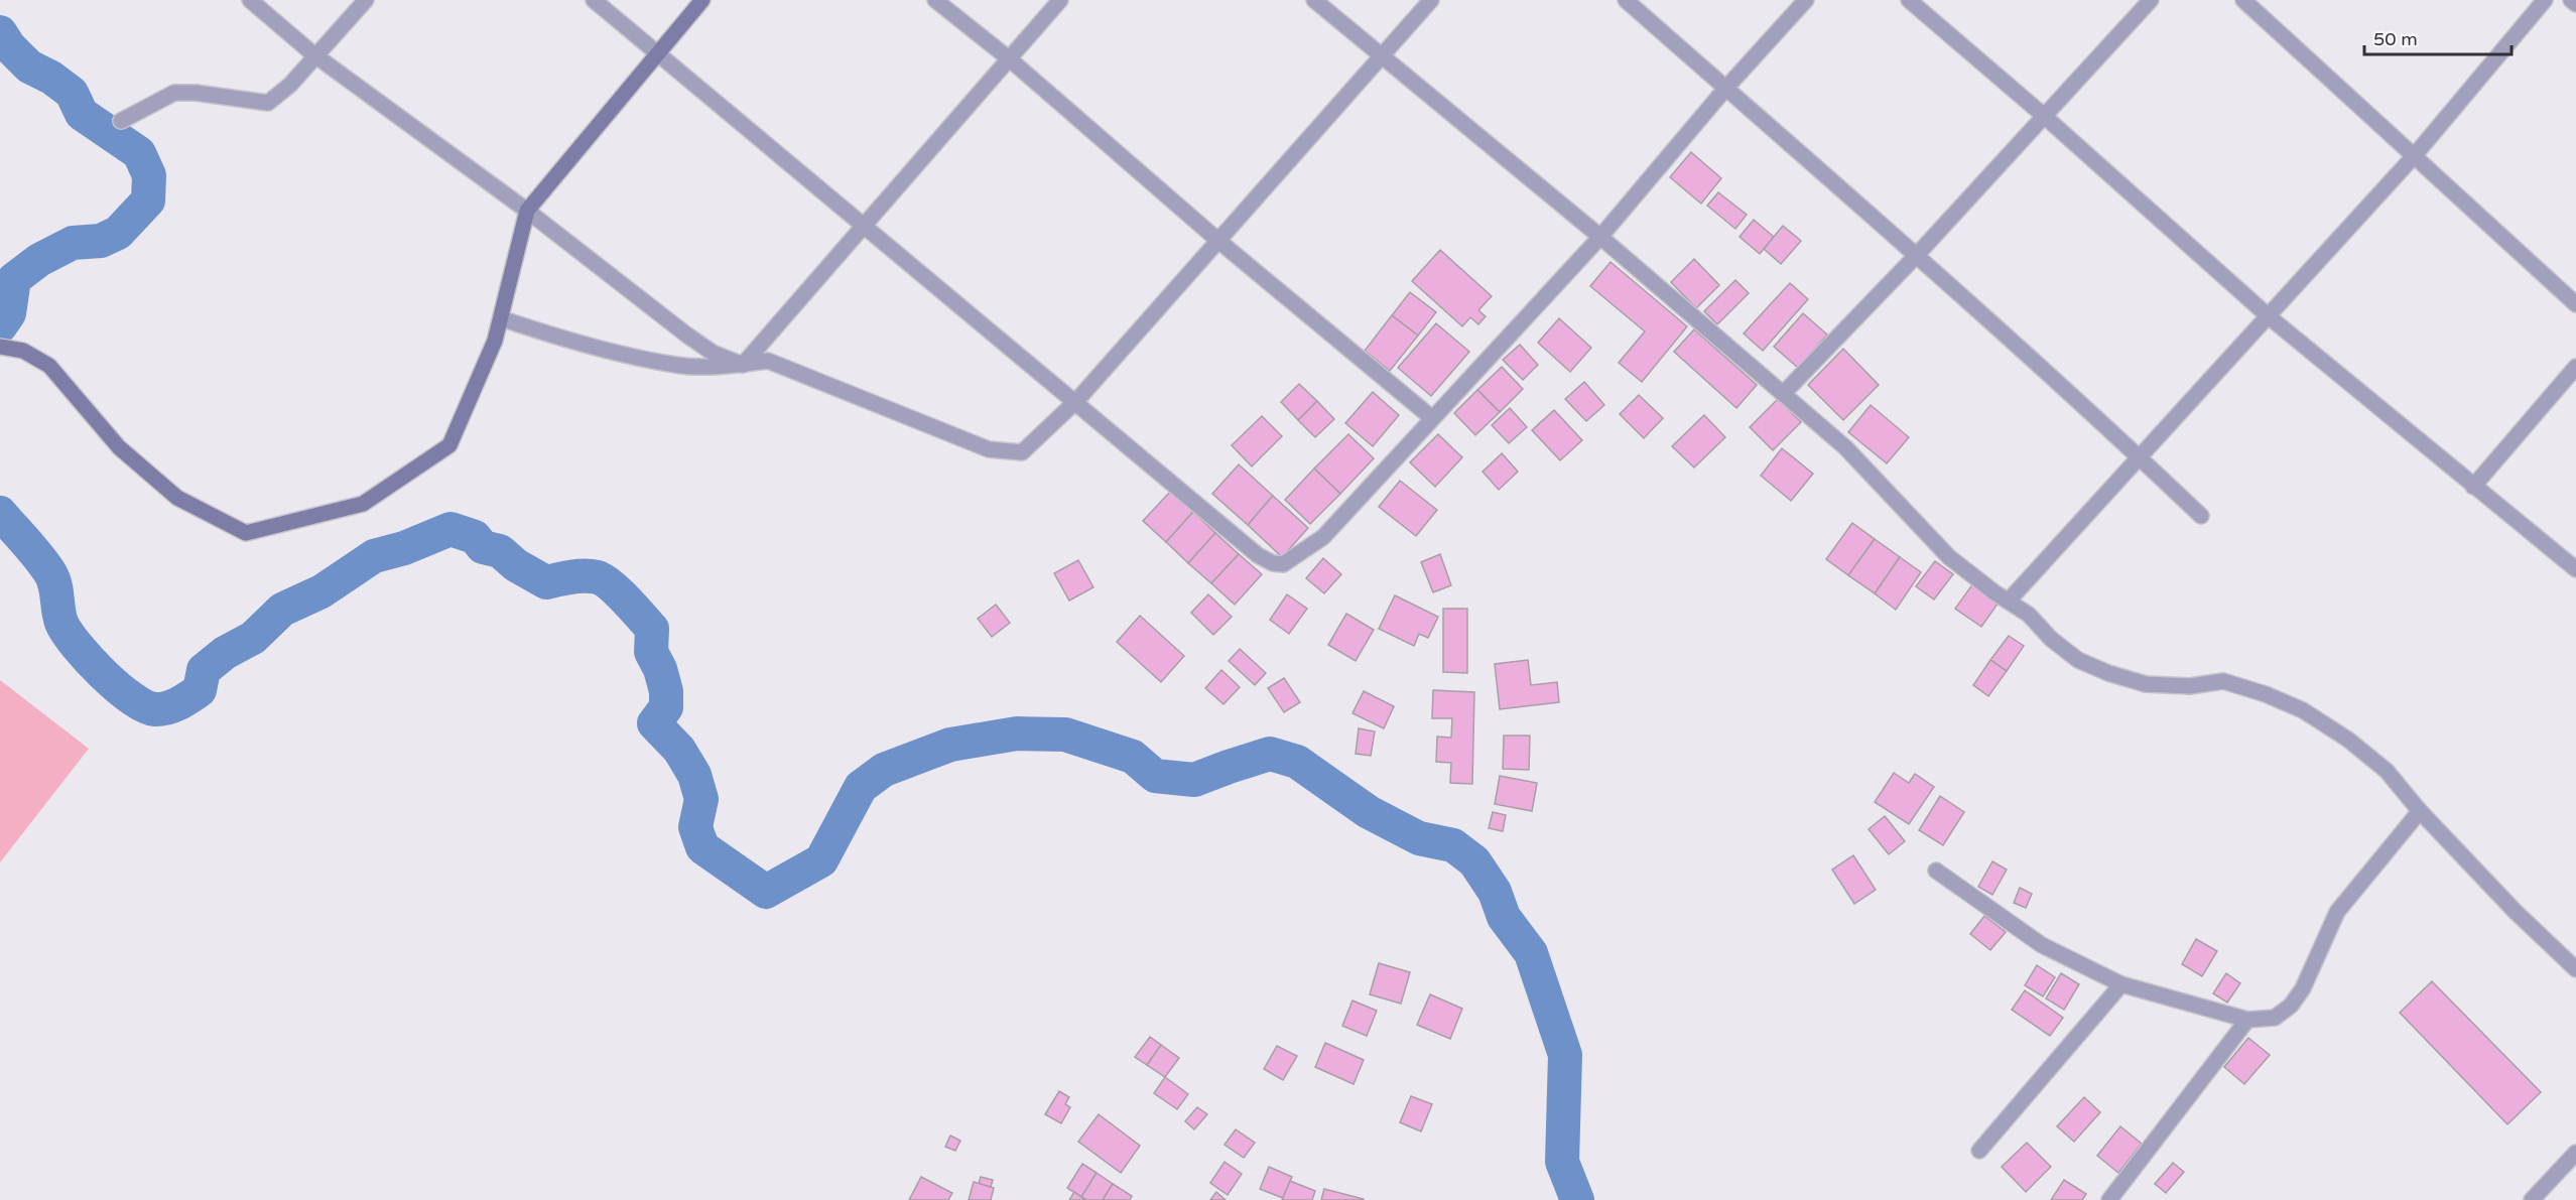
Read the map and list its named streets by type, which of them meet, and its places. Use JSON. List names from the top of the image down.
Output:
{
  "scale_bar": "50 m"
}
